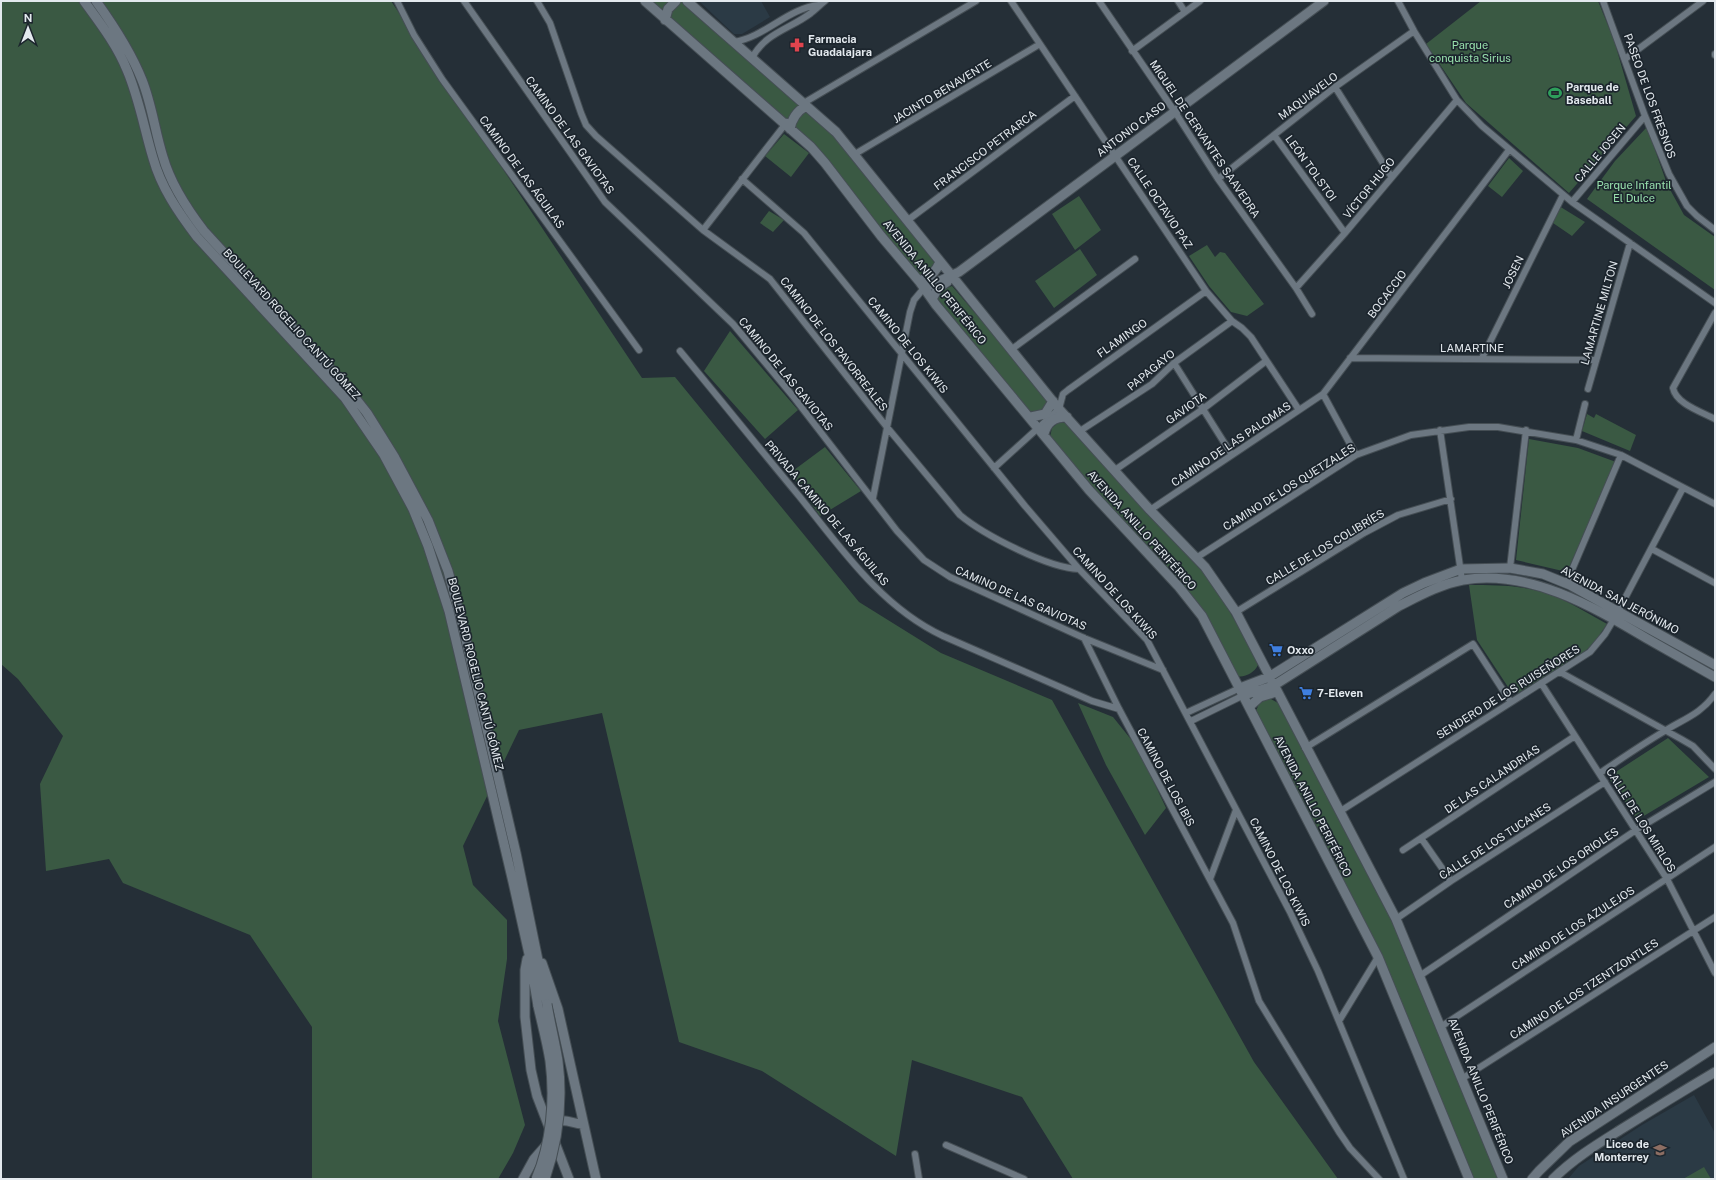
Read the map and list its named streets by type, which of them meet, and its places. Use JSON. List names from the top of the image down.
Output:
{
  "streets": {
    "street": [
      "JACINTO BENAVENTE",
      "MAQUIAVELO",
      "PASEO DE LOS FRESNOS",
      "ANTONIO CASO",
      "CAMINO DE LAS GAVIOTAS",
      "MIGUEL DE CERVANTES SAAVEDRA",
      "FRANCISCO PETRARCA",
      "CALLE JOSEN",
      "LEÓN TOLSTOI",
      "CAMINO DE LAS ÁGUILAS",
      "VÍCTOR HUGO",
      "CALLE OCTAVIO PAZ",
      "JOSEN",
      "AVENIDA ANILLO PERIFÉRICO",
      "BOCACCIO",
      "LAMARTINE MILTON",
      "BOULEVARD ROGELIO CANTÚ GÓMEZ",
      "FLAMINGO",
      "CAMINO DE LOS PAVORREALES",
      "CAMINO DE LOS KIWIS",
      "LAMARTINE",
      "PAPAGAYO",
      "GAVIOTA",
      "CAMINO DE LAS PALOMAS",
      "CAMINO DE LOS QUETZALES",
      "PRIVADA CAMINO DE LAS ÁGUILAS",
      "CALLE DE LOS COLIBRÍES",
      "AVENIDA SAN JERÓNIMO",
      "SENDERO DE LOS RUISEÑORES",
      "CAMINO DE LOS IBIS",
      "DE LAS CALANDRIAS",
      "CALLE DE LOS MIRLOS",
      "CALLE DE LOS TUCANES",
      "CAMINO DE LOS ORIOLES",
      "CAMINO DE LOS AZULEJOS",
      "CAMINO DE LOS TZENTZONTLES",
      "AVENIDA INSURGENTES"
    ]
  },
  "crossings": [
    ["JACINTO BENAVENTE", "CALLE OCTAVIO PAZ"],
    ["JACINTO BENAVENTE", "AVENIDA ANILLO PERIFÉRICO"],
    ["MAQUIAVELO", "MIGUEL DE CERVANTES SAAVEDRA"],
    ["MAQUIAVELO", "LEÓN TOLSTOI"],
    ["PASEO DE LOS FRESNOS", "CALLE JOSEN"],
    ["ANTONIO CASO", "MIGUEL DE CERVANTES SAAVEDRA"],
    ["ANTONIO CASO", "CALLE OCTAVIO PAZ"],
    ["ANTONIO CASO", "AVENIDA ANILLO PERIFÉRICO"],
    ["CAMINO DE LAS GAVIOTAS", "CAMINO DE LOS KIWIS"],
    ["CAMINO DE LAS GAVIOTAS", "CAMINO DE LOS IBIS"],
    ["MIGUEL DE CERVANTES SAAVEDRA", "VÍCTOR HUGO"],
    ["FRANCISCO PETRARCA", "CALLE OCTAVIO PAZ"],
    ["FRANCISCO PETRARCA", "AVENIDA ANILLO PERIFÉRICO"],
    ["LEÓN TOLSTOI", "VÍCTOR HUGO"],
    ["CALLE OCTAVIO PAZ", "FLAMINGO"],
    ["CALLE OCTAVIO PAZ", "PAPAGAYO"],
    ["CALLE OCTAVIO PAZ", "GAVIOTA"],
    ["CALLE OCTAVIO PAZ", "CAMINO DE LAS PALOMAS"],
    ["JOSEN", "LAMARTINE"],
    ["AVENIDA ANILLO PERIFÉRICO", "FLAMINGO"],
    ["AVENIDA ANILLO PERIFÉRICO", "PAPAGAYO"],
    ["AVENIDA ANILLO PERIFÉRICO", "GAVIOTA"],
    ["AVENIDA ANILLO PERIFÉRICO", "CAMINO DE LAS PALOMAS"],
    ["AVENIDA ANILLO PERIFÉRICO", "CAMINO DE LOS QUETZALES"],
    ["AVENIDA ANILLO PERIFÉRICO", "CALLE DE LOS COLIBRÍES"],
    ["AVENIDA ANILLO PERIFÉRICO", "AVENIDA SAN JERÓNIMO"],
    ["AVENIDA ANILLO PERIFÉRICO", "SENDERO DE LOS RUISEÑORES"],
    ["AVENIDA ANILLO PERIFÉRICO", "CALLE DE LOS TUCANES"],
    ["AVENIDA ANILLO PERIFÉRICO", "CAMINO DE LOS ORIOLES"],
    ["AVENIDA ANILLO PERIFÉRICO", "CAMINO DE LOS AZULEJOS"],
    ["AVENIDA ANILLO PERIFÉRICO", "CAMINO DE LOS TZENTZONTLES"],
    ["BOCACCIO", "LAMARTINE"],
    ["BOCACCIO", "CAMINO DE LAS PALOMAS"],
    ["LAMARTINE MILTON", "LAMARTINE"],
    ["CAMINO DE LOS PAVORREALES", "CAMINO DE LOS KIWIS"],
    ["CAMINO DE LOS KIWIS", "AVENIDA SAN JERÓNIMO"],
    ["CAMINO DE LOS QUETZALES", "SENDERO DE LOS RUISEÑORES"],
    ["PRIVADA CAMINO DE LAS ÁGUILAS", "CAMINO DE LOS IBIS"],
    ["AVENIDA SAN JERÓNIMO", "SENDERO DE LOS RUISEÑORES"],
    ["SENDERO DE LOS RUISEÑORES", "CALLE DE LOS MIRLOS"],
    ["DE LAS CALANDRIAS", "CALLE DE LOS MIRLOS"],
    ["CALLE DE LOS MIRLOS", "CALLE DE LOS TUCANES"],
    ["CALLE DE LOS MIRLOS", "CAMINO DE LOS ORIOLES"],
    ["CALLE DE LOS MIRLOS", "CAMINO DE LOS AZULEJOS"],
    ["CALLE DE LOS MIRLOS", "CAMINO DE LOS TZENTZONTLES"]
  ],
  "parks": ["Parque conquista Sirius", "Parque Infantil El Dulce"],
  "places": {
    "pharmacy": ["Farmacia Guadalajara"],
    "sports": ["Parque de Baseball"],
    "supermarket": ["Oxxo", "7-Eleven"],
    "school or university": ["Liceo de Monterrey"]
  },
  "north": "top"
}
